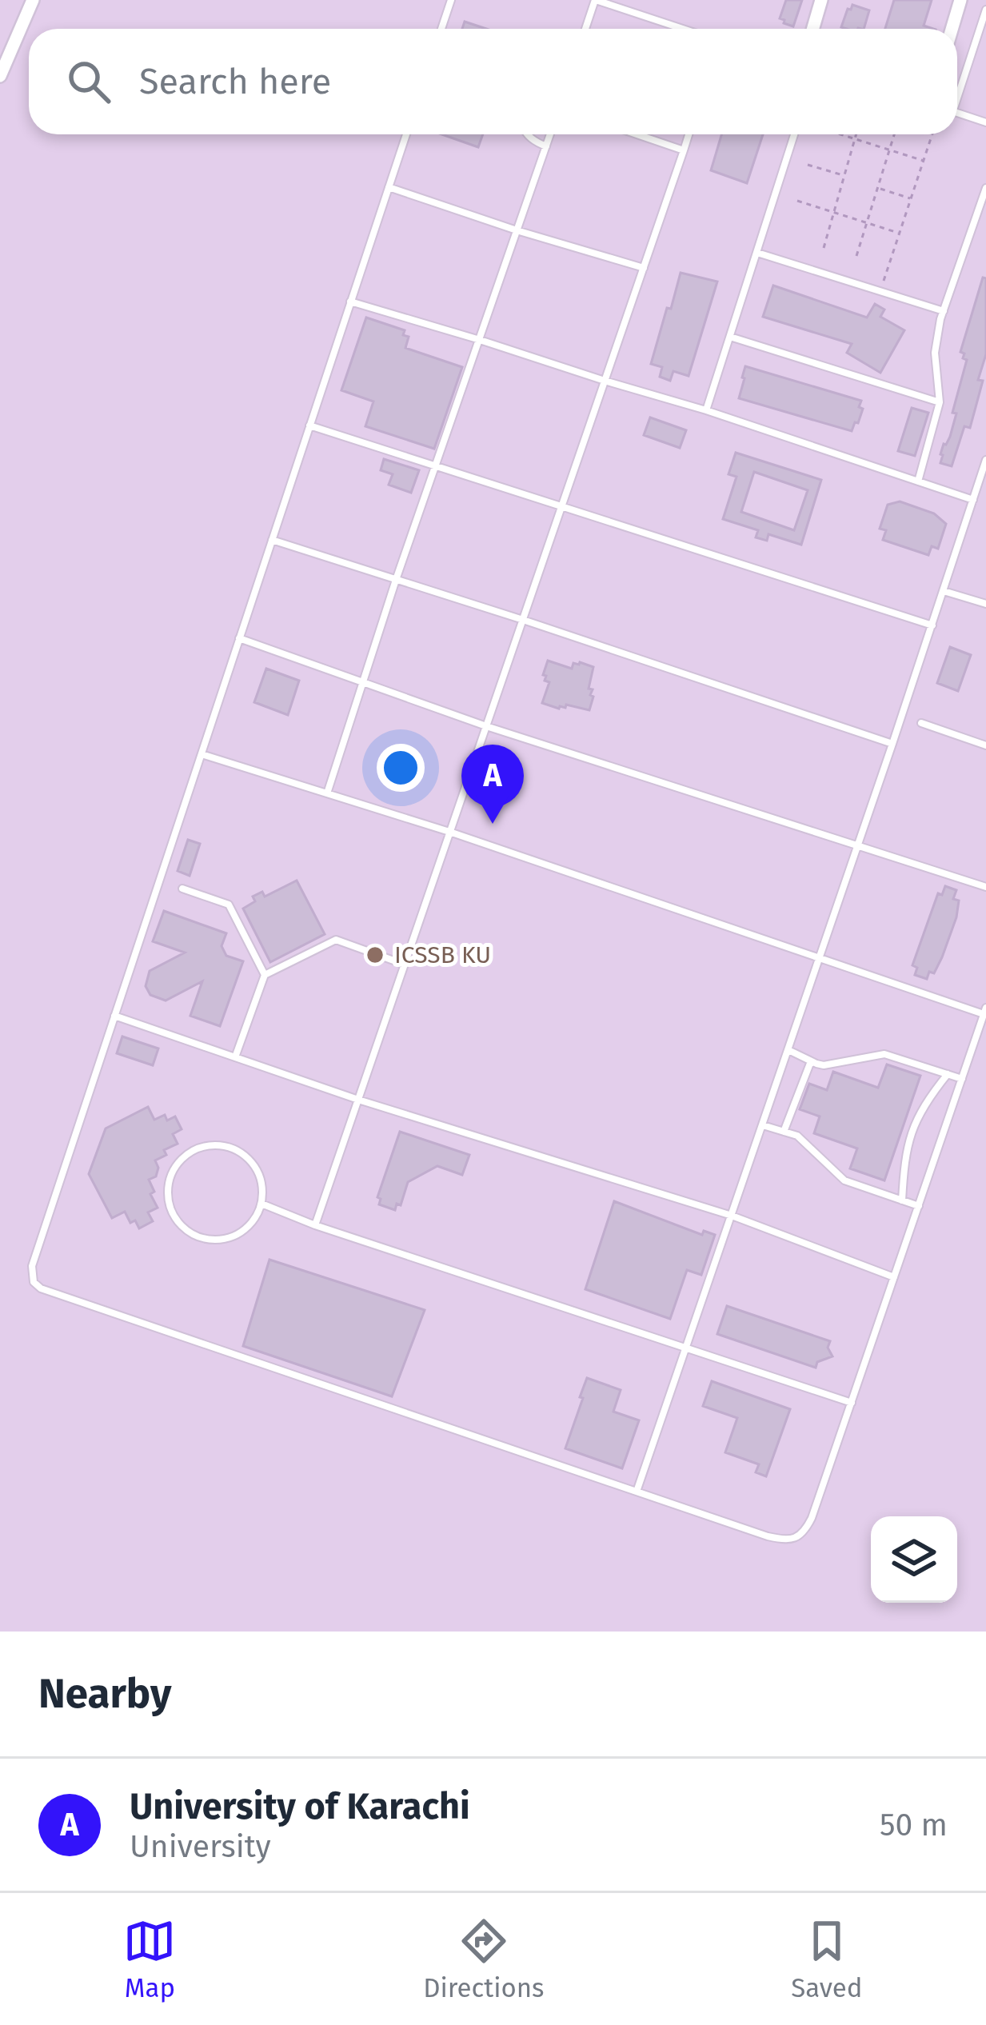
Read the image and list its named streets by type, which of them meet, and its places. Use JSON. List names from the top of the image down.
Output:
{
  "places": ["ICSSB KU"],
  "page": {
    "search": "Search here",
    "pins": "A",
    "heading": "Nearby",
    "list": [
      {
        "mark": "A",
        "name": "University of Karachi",
        "note": "University",
        "value": "50 m"
      }
    ],
    "nav": ["Map", "Directions", "Saved"]
  }
}
